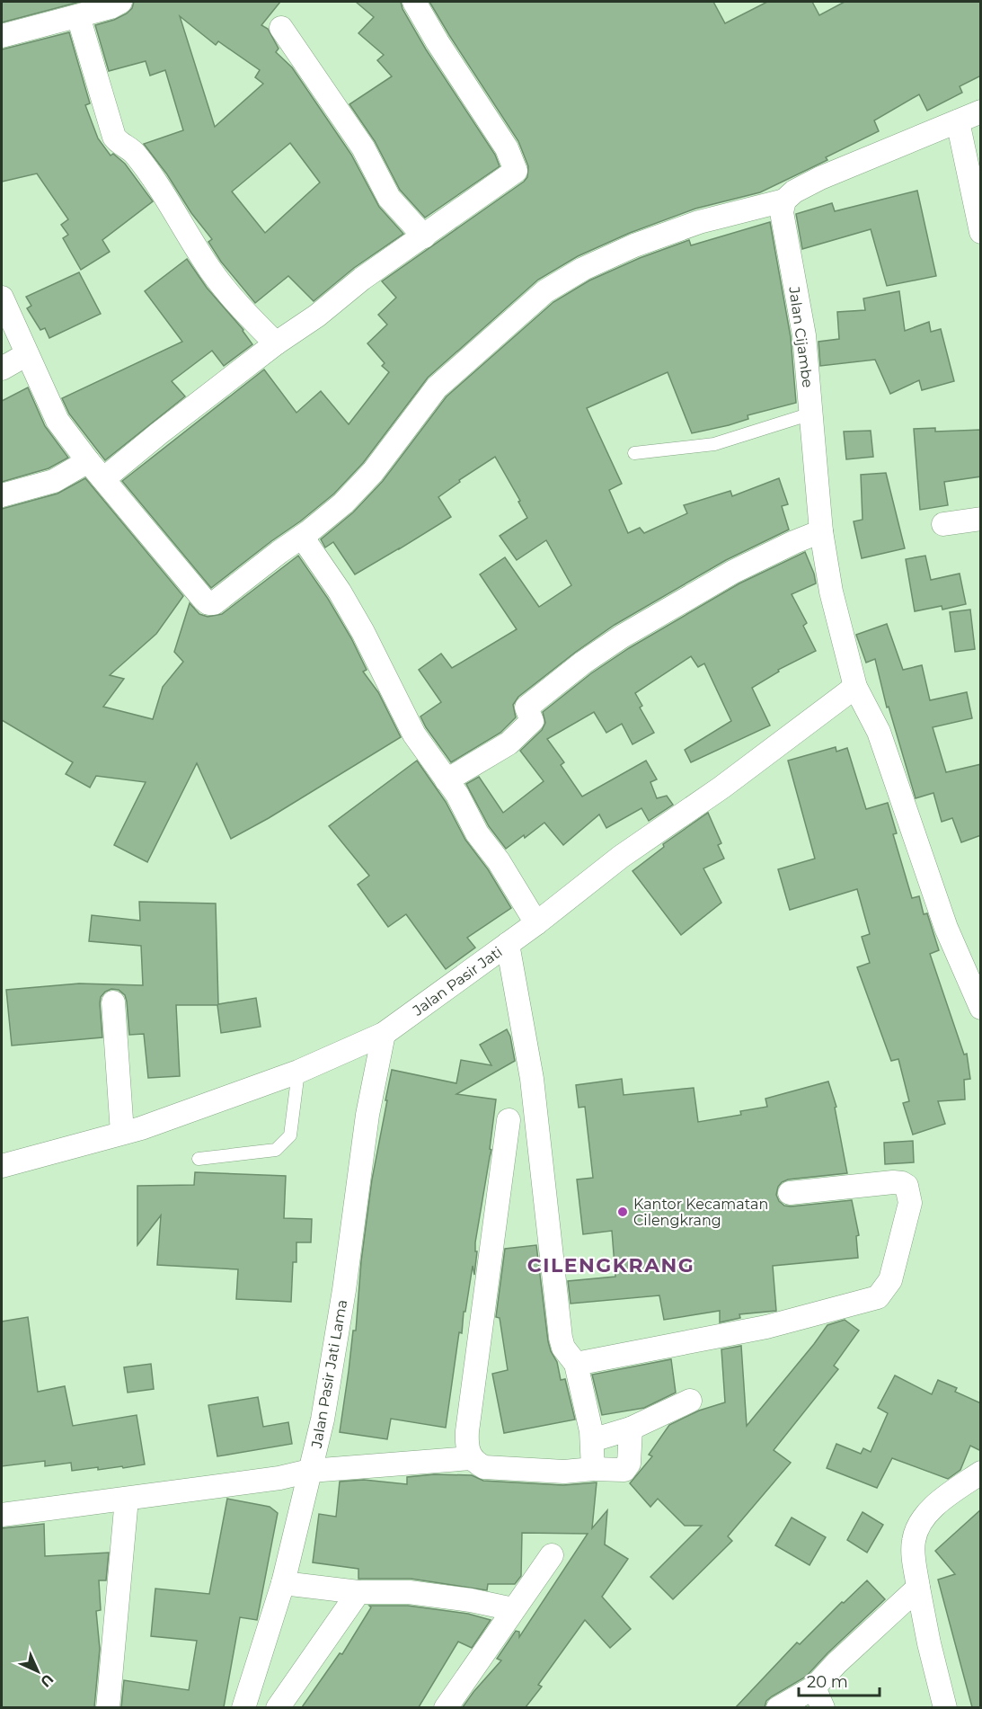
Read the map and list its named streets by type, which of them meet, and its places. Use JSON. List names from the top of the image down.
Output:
{
  "streets": {
    "street": ["Jalan Cijambe", "Jalan Pasir Jati", "Jalan Pasir Jati Lama"]
  },
  "crossings": [
    ["Jalan Cijambe", "Jalan Pasir Jati"],
    ["Jalan Pasir Jati", "Jalan Pasir Jati Lama"]
  ],
  "districts": ["CILENGKRANG"],
  "places": ["Kantor Kecamatan Cilengkrang"],
  "scale_bar": "20 m",
  "north": "bottom right"
}
